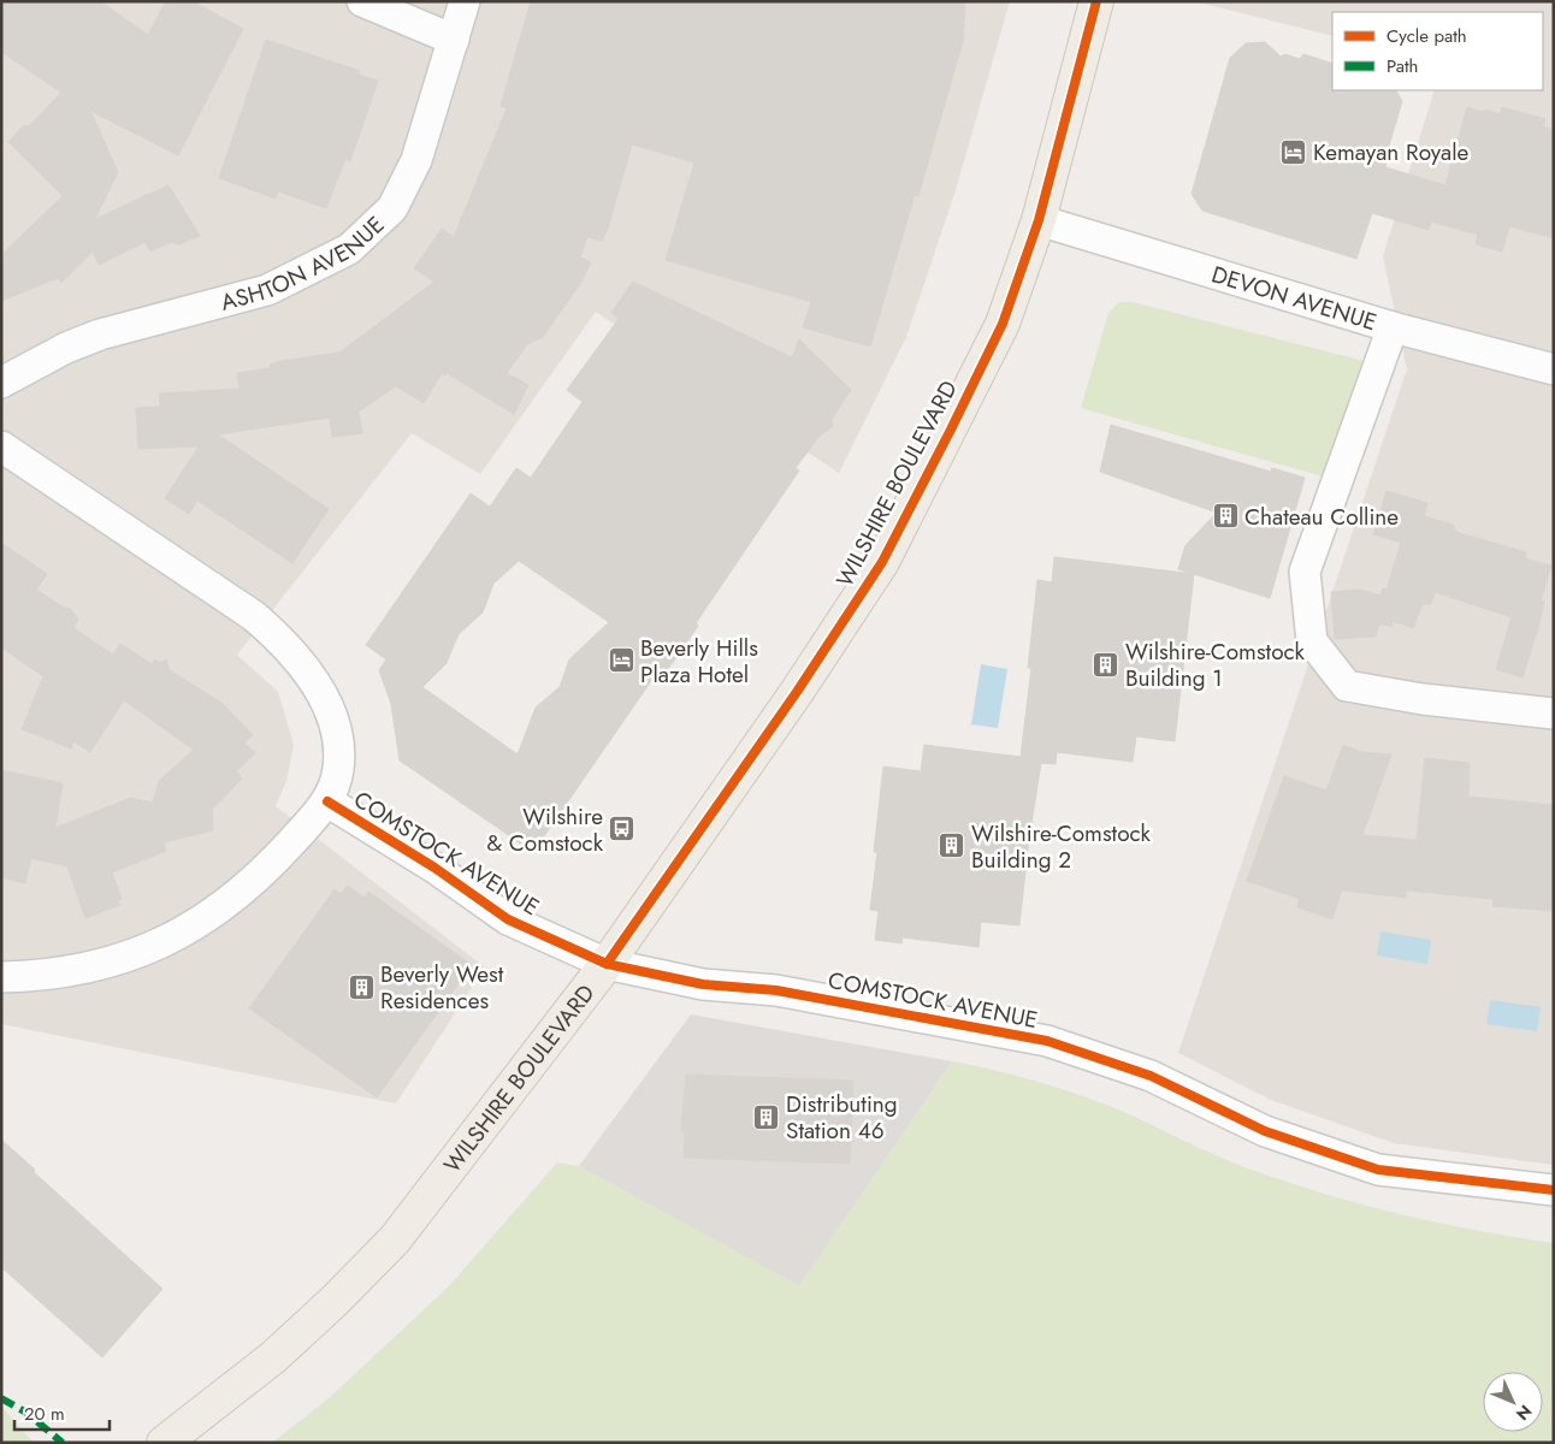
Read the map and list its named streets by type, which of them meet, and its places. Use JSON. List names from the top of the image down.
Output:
{
  "streets": {
    "main road": ["WILSHIRE BOULEVARD"],
    "street": ["ASHTON AVENUE", "DEVON AVENUE", "COMSTOCK AVENUE"]
  },
  "crossings": [
    ["DEVON AVENUE", "WILSHIRE BOULEVARD"],
    ["WILSHIRE BOULEVARD", "COMSTOCK AVENUE"]
  ],
  "places": {
    "hotel": ["Kemayan Royale", "Beverly Hills Plaza Hotel"],
    "building": [
      "Chateau Colline",
      "Wilshire-Comstock Building 1",
      "Wilshire-Comstock Building 2",
      "Beverly West Residences",
      "Distributing Station 46"
    ],
    "bus stop": ["Wilshire & Comstock"]
  },
  "legend": ["Cycle path", "Path"],
  "scale_bar": "20 m",
  "north": "bottom right"
}
